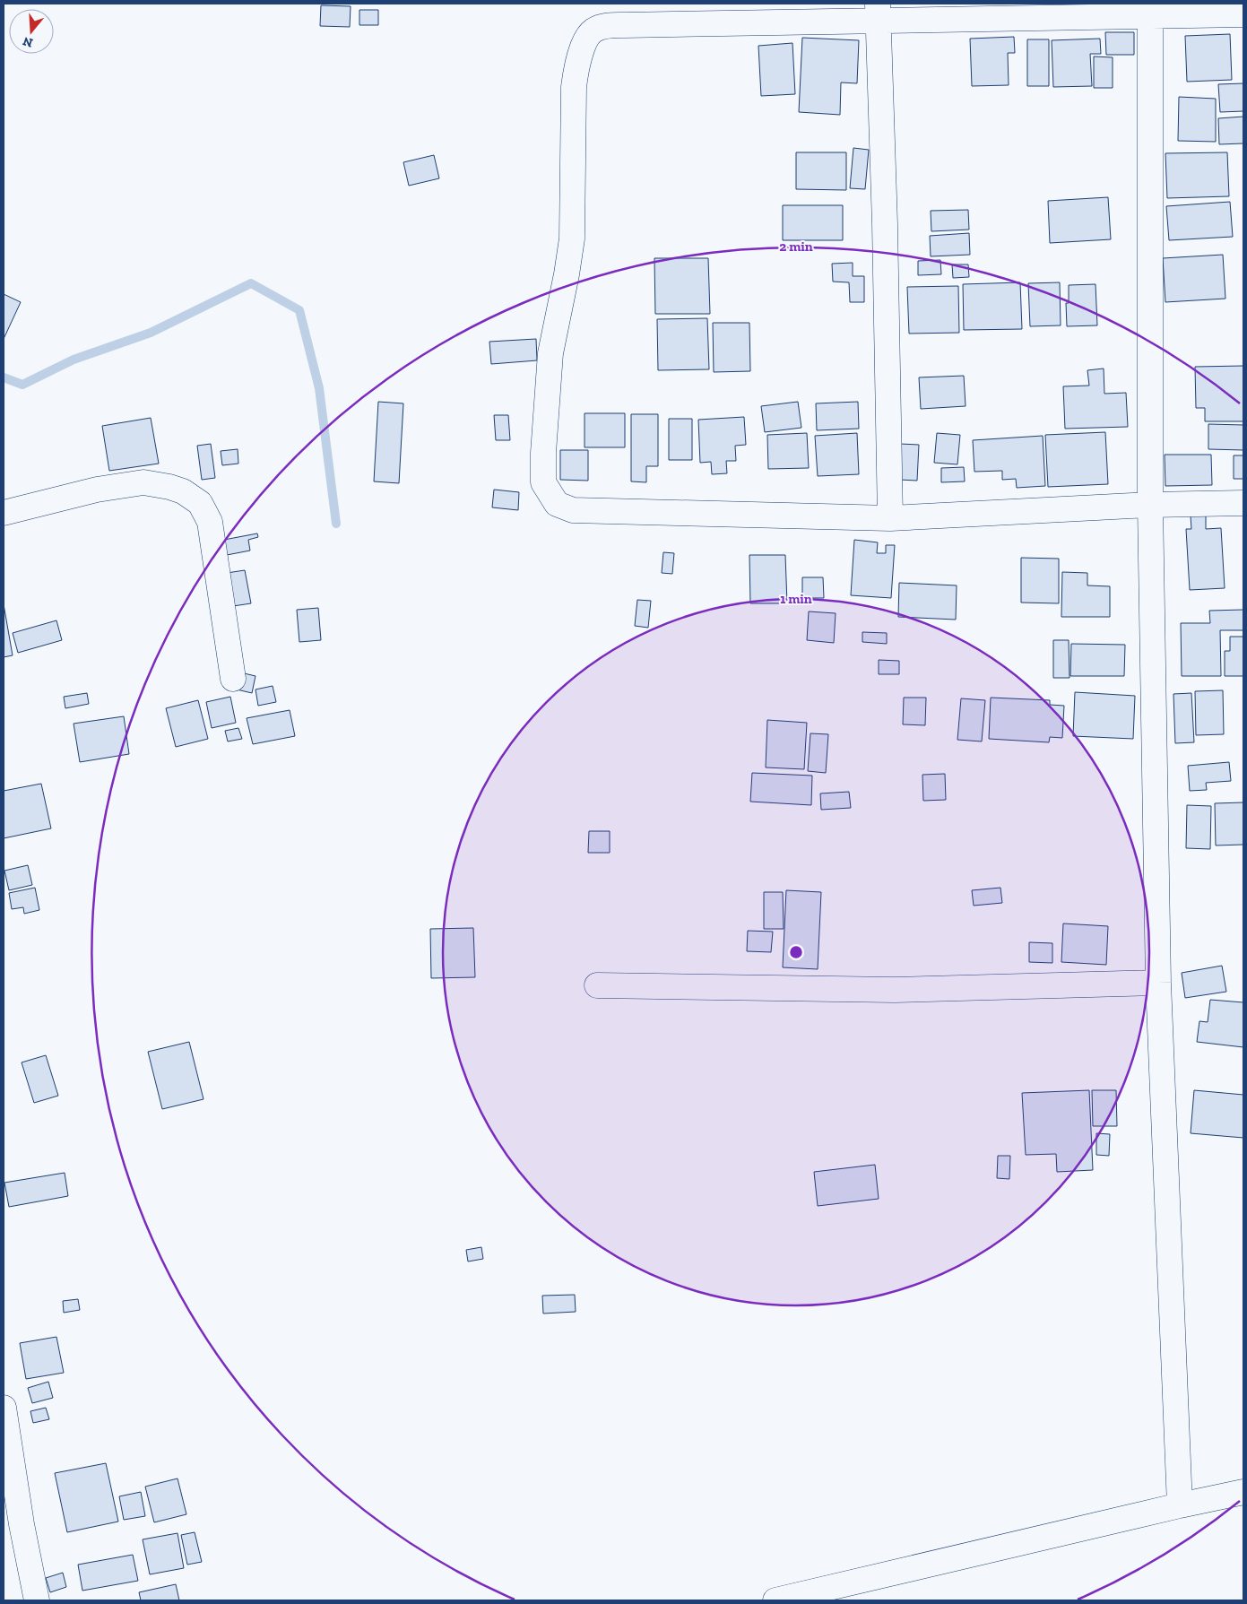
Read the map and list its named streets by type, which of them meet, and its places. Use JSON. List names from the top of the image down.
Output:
{
  "north": "bottom",
  "rings": ["2 min", "1 min"]
}
